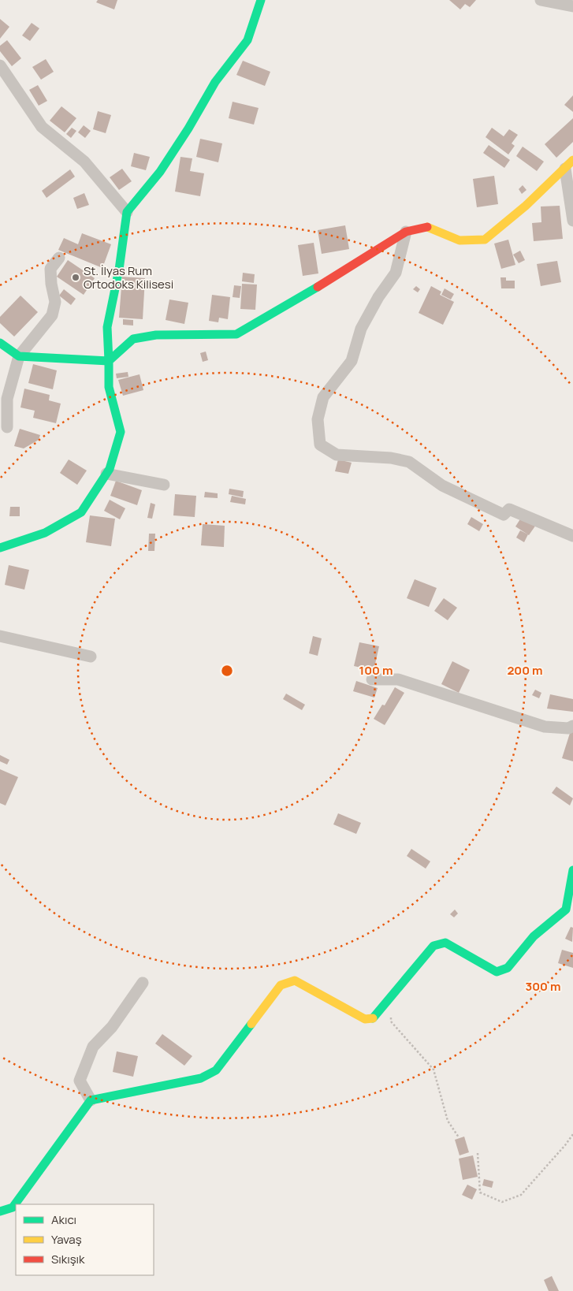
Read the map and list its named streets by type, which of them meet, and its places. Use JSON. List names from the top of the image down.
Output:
{
  "places": ["St. İlyas Rum Ortodoks Kilisesi"],
  "legend": ["Akıcı", "Yavaş", "Sıkışık"],
  "rings": ["100 m", "200 m", "300 m"]
}
